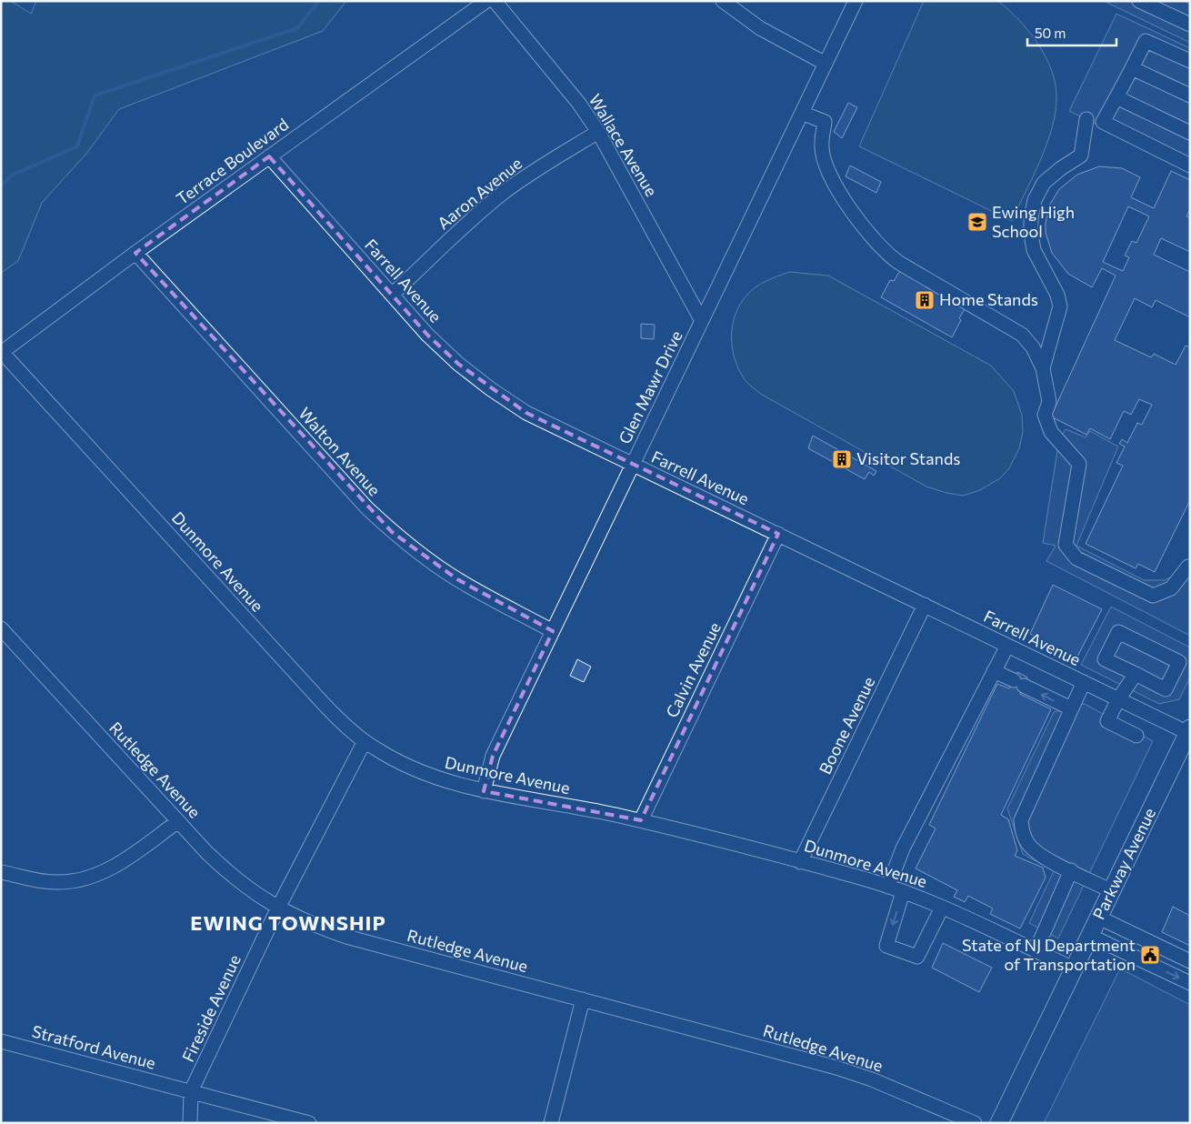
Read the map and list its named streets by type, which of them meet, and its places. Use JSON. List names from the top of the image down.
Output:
{
  "streets": {
    "main road": ["Parkway Avenue"],
    "street": [
      "Wallace Avenue",
      "Terrace Boulevard",
      "Aaron Avenue",
      "Farrell Avenue",
      "Glen Mawr Drive",
      "Walton Avenue",
      "Dunmore Avenue",
      "Calvin Avenue",
      "Boone Avenue",
      "Rutledge Avenue",
      "Fireside Avenue",
      "Stratford Avenue"
    ]
  },
  "crossings": [
    ["Wallace Avenue", "Aaron Avenue"],
    ["Wallace Avenue", "Glen Mawr Drive"],
    ["Terrace Boulevard", "Farrell Avenue"],
    ["Terrace Boulevard", "Walton Avenue"],
    ["Terrace Boulevard", "Dunmore Avenue"],
    ["Aaron Avenue", "Farrell Avenue"],
    ["Farrell Avenue", "Glen Mawr Drive"],
    ["Farrell Avenue", "Calvin Avenue"],
    ["Farrell Avenue", "Boone Avenue"],
    ["Farrell Avenue", "Parkway Avenue"],
    ["Glen Mawr Drive", "Walton Avenue"],
    ["Glen Mawr Drive", "Dunmore Avenue"],
    ["Dunmore Avenue", "Calvin Avenue"],
    ["Dunmore Avenue", "Boone Avenue"],
    ["Dunmore Avenue", "Parkway Avenue"],
    ["Dunmore Avenue", "Fireside Avenue"],
    ["Rutledge Avenue", "Fireside Avenue"],
    ["Fireside Avenue", "Stratford Avenue"]
  ],
  "districts": ["EWING TOWNSHIP"],
  "places": {
    "school or university": ["Ewing High School"],
    "building": ["Home Stands", "Visitor Stands"],
    "public building": ["State of NJ Department of Transportation"]
  },
  "scale_bar": "50 m"
}
